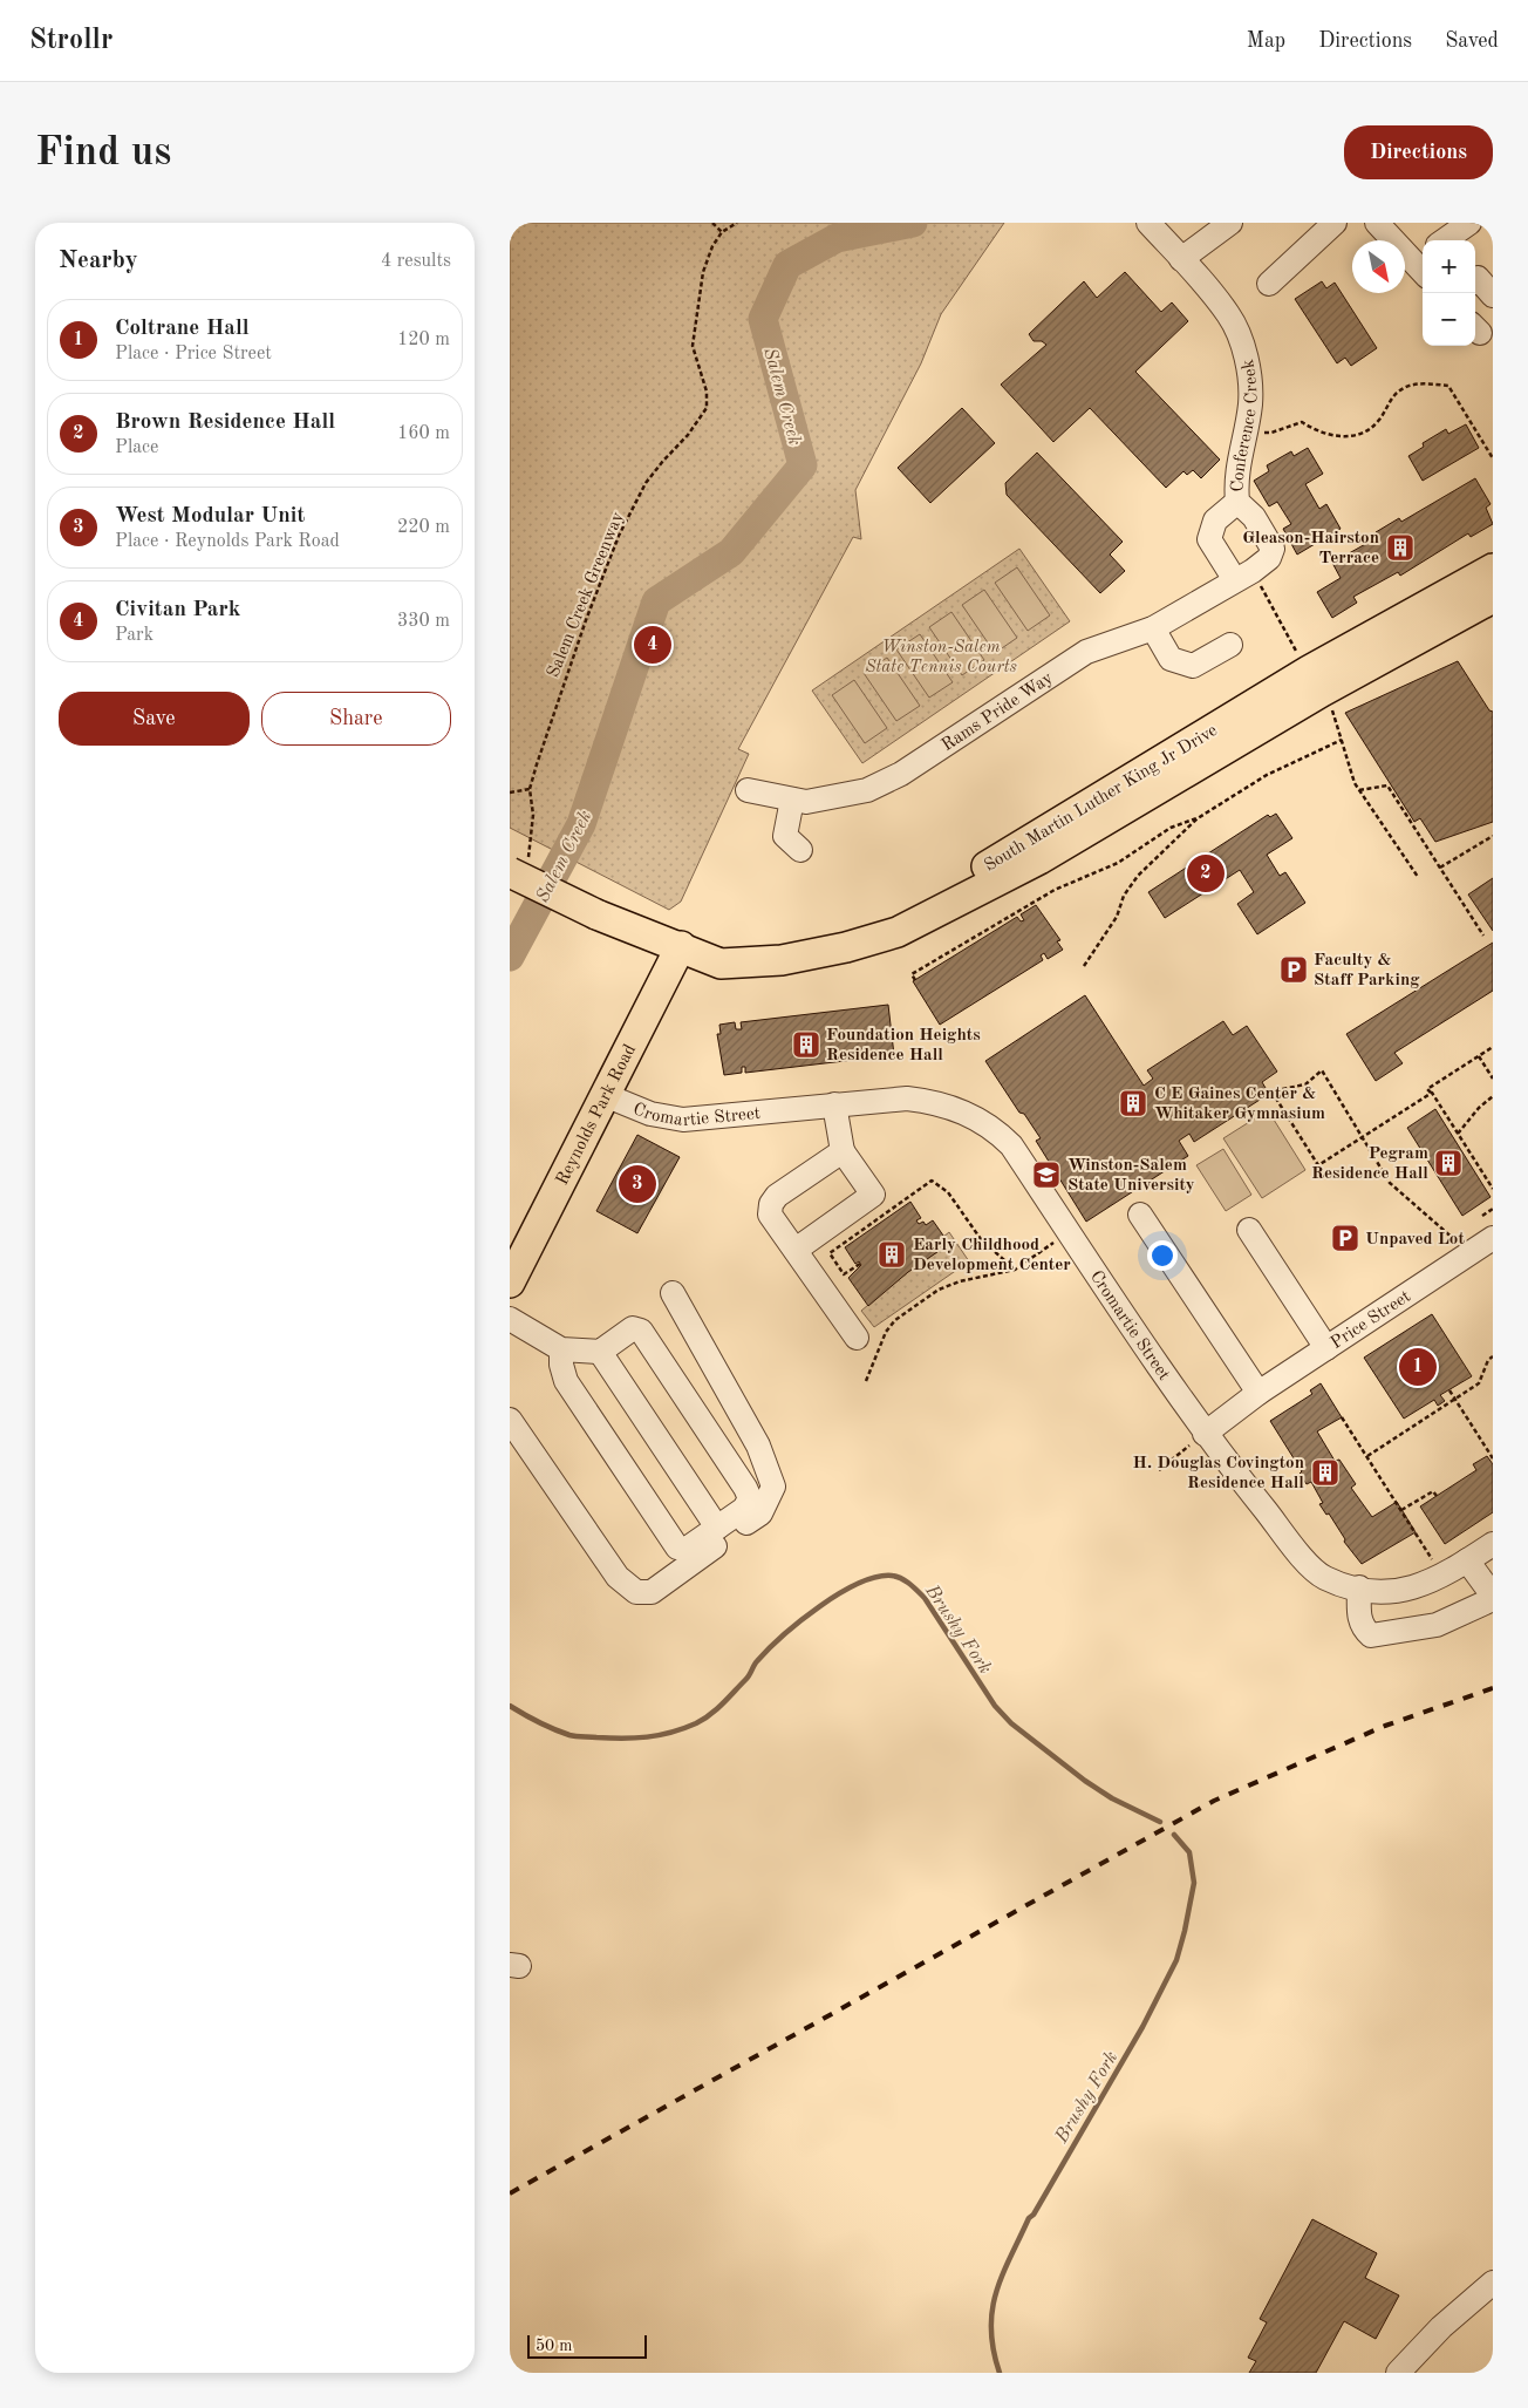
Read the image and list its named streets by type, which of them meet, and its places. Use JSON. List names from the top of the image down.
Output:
{
  "streets": {
    "main road": ["South Martin Luther King Jr Drive", "Reynolds Park Road"],
    "street": [
      "Conference Creek",
      "Rams Pride Way",
      "Cromartie Street",
      "Price Street"
    ],
    "path": ["Salem Creek Greenway"]
  },
  "crossings": [
    ["Conference Creek", "Rams Pride Way"],
    ["Salem Creek Greenway", "South Martin Luther King Jr Drive"],
    ["South Martin Luther King Jr Drive", "Reynolds Park Road"],
    ["Cromartie Street", "Reynolds Park Road"],
    ["Cromartie Street", "Price Street"]
  ],
  "water": ["Salem Creek", "Brushy Fork"],
  "parks": ["Winston-Salem State Tennis Courts"],
  "places": {
    "building": [
      "Gleason-Hairston Terrace",
      "Foundation Heights Residence Hall",
      "C E Gaines Center & Whitaker Gymnasium",
      "Pegram Residence Hall",
      "Early Childhood Development Center",
      "H. Douglas Covington Residence Hall"
    ],
    "parking": ["Faculty & Staff Parking", "Unpaved Lot"],
    "school or university": ["Winston-Salem State University"]
  },
  "scale_bar": "50 m",
  "north": "bottom right",
  "page": {
    "header": "Strollr",
    "nav": ["Map", "Directions", "Saved"],
    "buttons": [
      "Directions",
      ["Save", "Share"]
    ],
    "title": "Find us",
    "heading": ["Nearby", "4 results"],
    "map_buttons": ["+", "−"],
    "list": [
      {
        "mark": "1",
        "name": "Coltrane Hall",
        "note": "Place · Price Street",
        "value": "120 m"
      },
      {
        "mark": "2",
        "name": "Brown Residence Hall",
        "note": "Place",
        "value": "160 m"
      },
      {
        "mark": "3",
        "name": "West Modular Unit",
        "note": "Place · Reynolds Park Road",
        "value": "220 m"
      },
      {
        "mark": "4",
        "name": "Civitan Park",
        "note": "Park",
        "value": "330 m"
      }
    ],
    "pins": [
      "4",
      "2",
      "3",
      "1"
    ],
    "scale": "50 m"
  }
}
